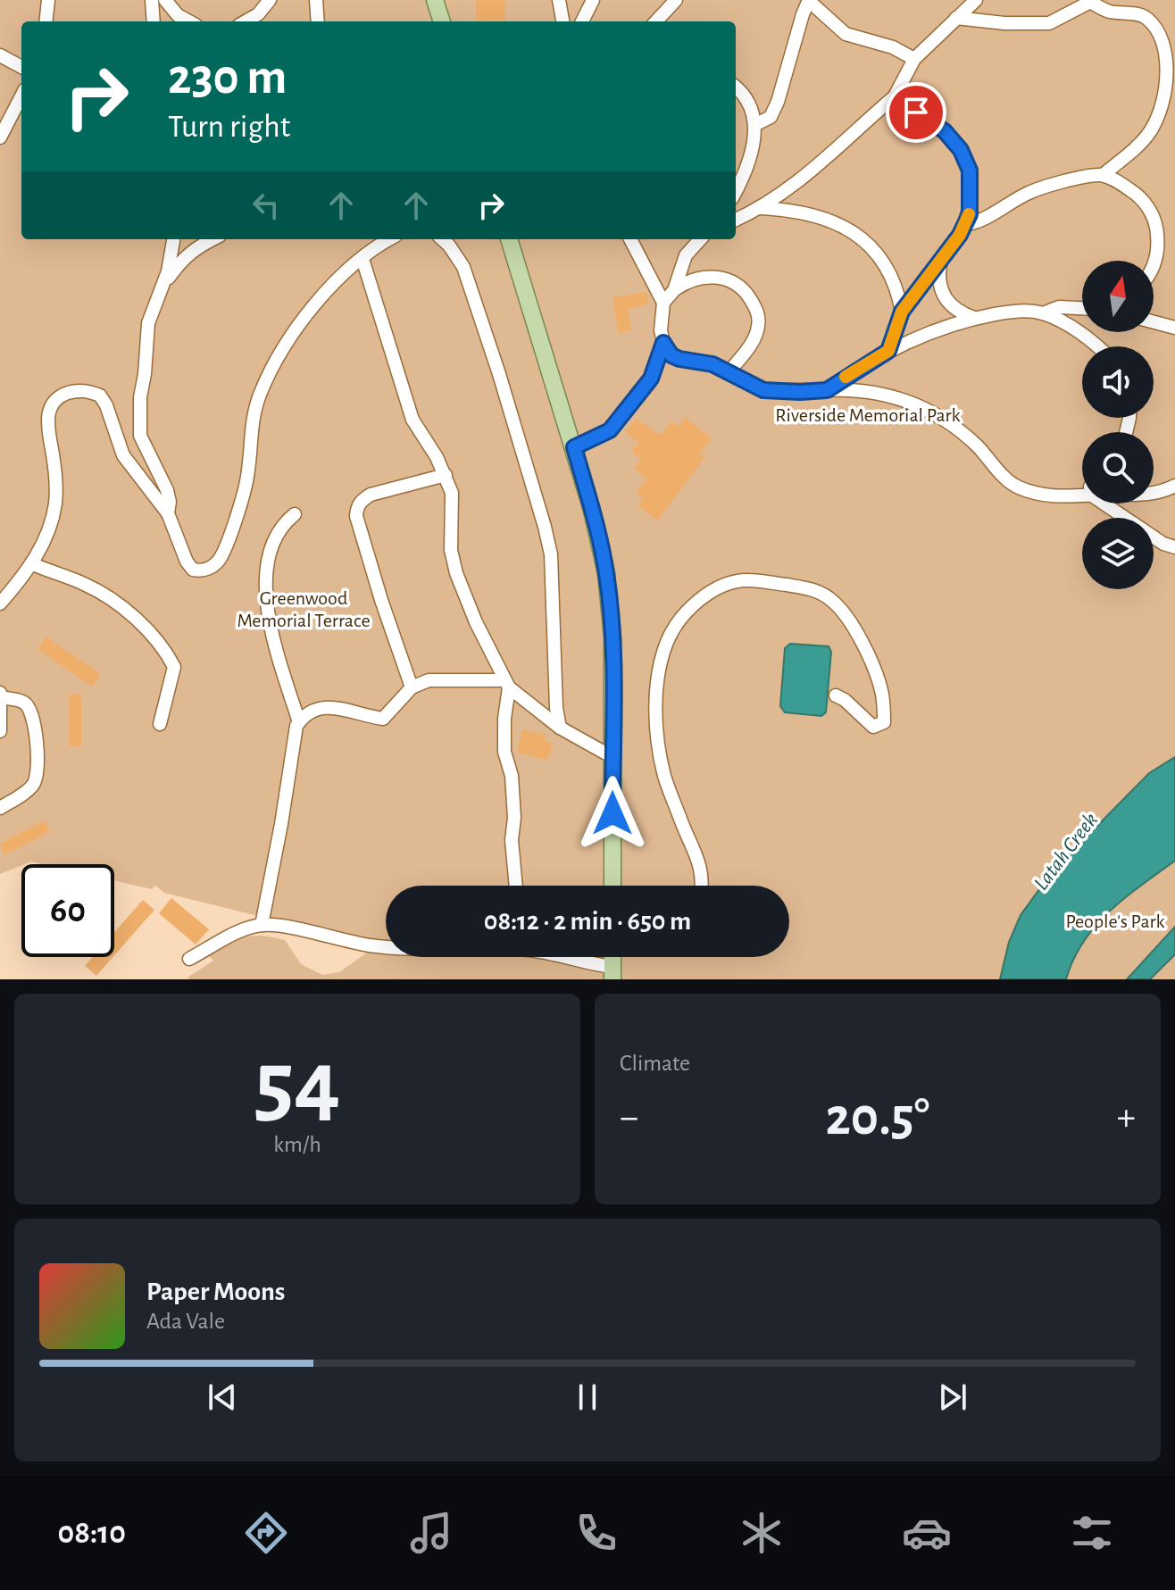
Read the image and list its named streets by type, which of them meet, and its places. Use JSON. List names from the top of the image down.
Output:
{
  "water": ["Latah Creek"],
  "parks": ["Riverside Memorial Park", "Greenwood Memorial Terrace", "People's Park"],
  "north": "top",
  "page": {
    "turn": ["230 m", "Turn right"],
    "limit": "60",
    "trip": "08:12 · 2 min · 650 m",
    "tile": [
      ["54", "km/h"],
      "Climate"
    ],
    "heat": ["−", "20.5°", "+"],
    "song": ["Paper Moons", "Ada Vale"],
    "tabs": "08:10"
  }
}
